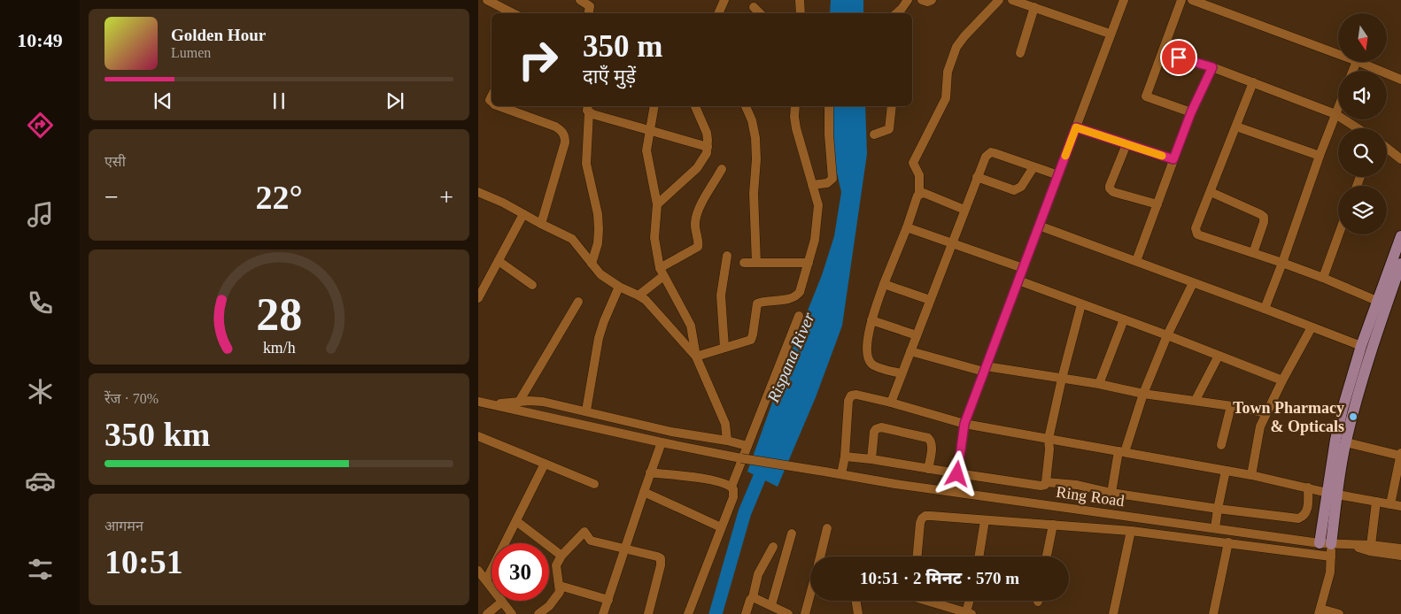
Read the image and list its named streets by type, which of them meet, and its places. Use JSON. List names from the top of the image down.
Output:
{
  "streets": {
    "street": ["Ring Road"]
  },
  "water": ["Rispana River"],
  "places": ["Town Pharmacy & Opticals"],
  "north": "bottom",
  "page": {
    "tabs": "10:49",
    "turn": ["350 m", "दाएँ मुड़ें"],
    "song": ["Golden Hour", "Lumen"],
    "tile": [
      "एसी",
      ["रेंज · 70%", "350 km"],
      ["आगमन", "10:51"]
    ],
    "heat": ["−", "22°", "+"],
    "limit": "30",
    "trip": "10:51 · 2 मिनट · 570 m",
    "gauge": ["28", "km/h"]
  }
}
